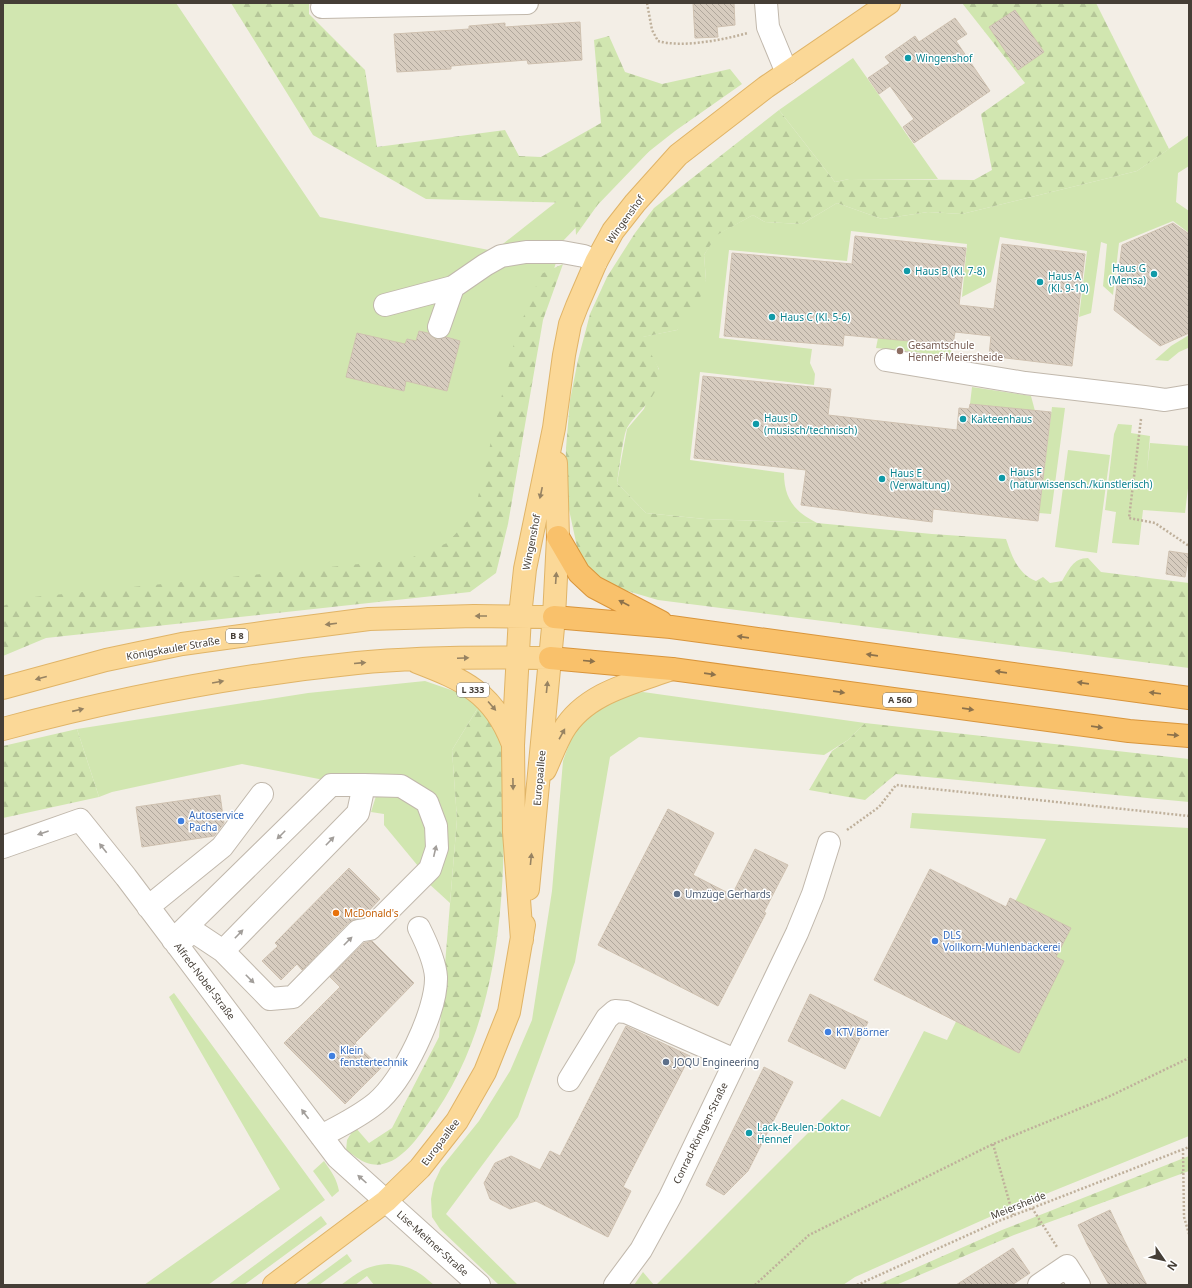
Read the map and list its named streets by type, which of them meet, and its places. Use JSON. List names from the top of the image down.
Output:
{
  "streets": {
    "highway": ["A 560"],
    "main road": [
      "Wingenshof",
      "B 8",
      "Königskauler Straße",
      "L 333",
      "Europaallee"
    ],
    "street": ["Alfred-Nobel-Straße", "Conrad-Röntgen-Straße", "Lise-Meitner-Straße"],
    "path": ["Meiersheide"]
  },
  "crossings": [
    ["Wingenshof", "B 8"],
    ["Wingenshof", "Königskauler Straße"],
    ["Wingenshof", "Europaallee"],
    ["B 8", "Königskauler Straße"],
    ["B 8", "Europaallee"],
    ["L 333", "Europaallee"],
    ["A 560", "Europaallee"],
    ["Europaallee", "Alfred-Nobel-Straße"],
    ["Europaallee", "Lise-Meitner-Straße"],
    ["Alfred-Nobel-Straße", "Lise-Meitner-Straße"]
  ],
  "one_way": ["Alfred-Nobel-Straße"],
  "places": [
    "Wingenshof",
    "Haus B (Kl. 7-8)",
    "Haus G (Mensa)",
    "Haus A (Kl. 9-10)",
    "Haus C (Kl. 5-6)",
    "Gesamtschule Hennef Meiersheide",
    "Kakteenhaus",
    "Haus D (musisch/technisch)",
    "Haus F (naturwissensch./künstlerisch)",
    "Haus E (Verwaltung)",
    "Autoservice Pacha",
    "Umzüge Gerhards",
    "McDonald's",
    "DLS Vollkorn-Mühlenbäckerei",
    "KTV Börner",
    "Klein fenstertechnik",
    "JOQU Engineering",
    "Lack-Beulen-Doktor Hennef"
  ],
  "north": "bottom right"
}
